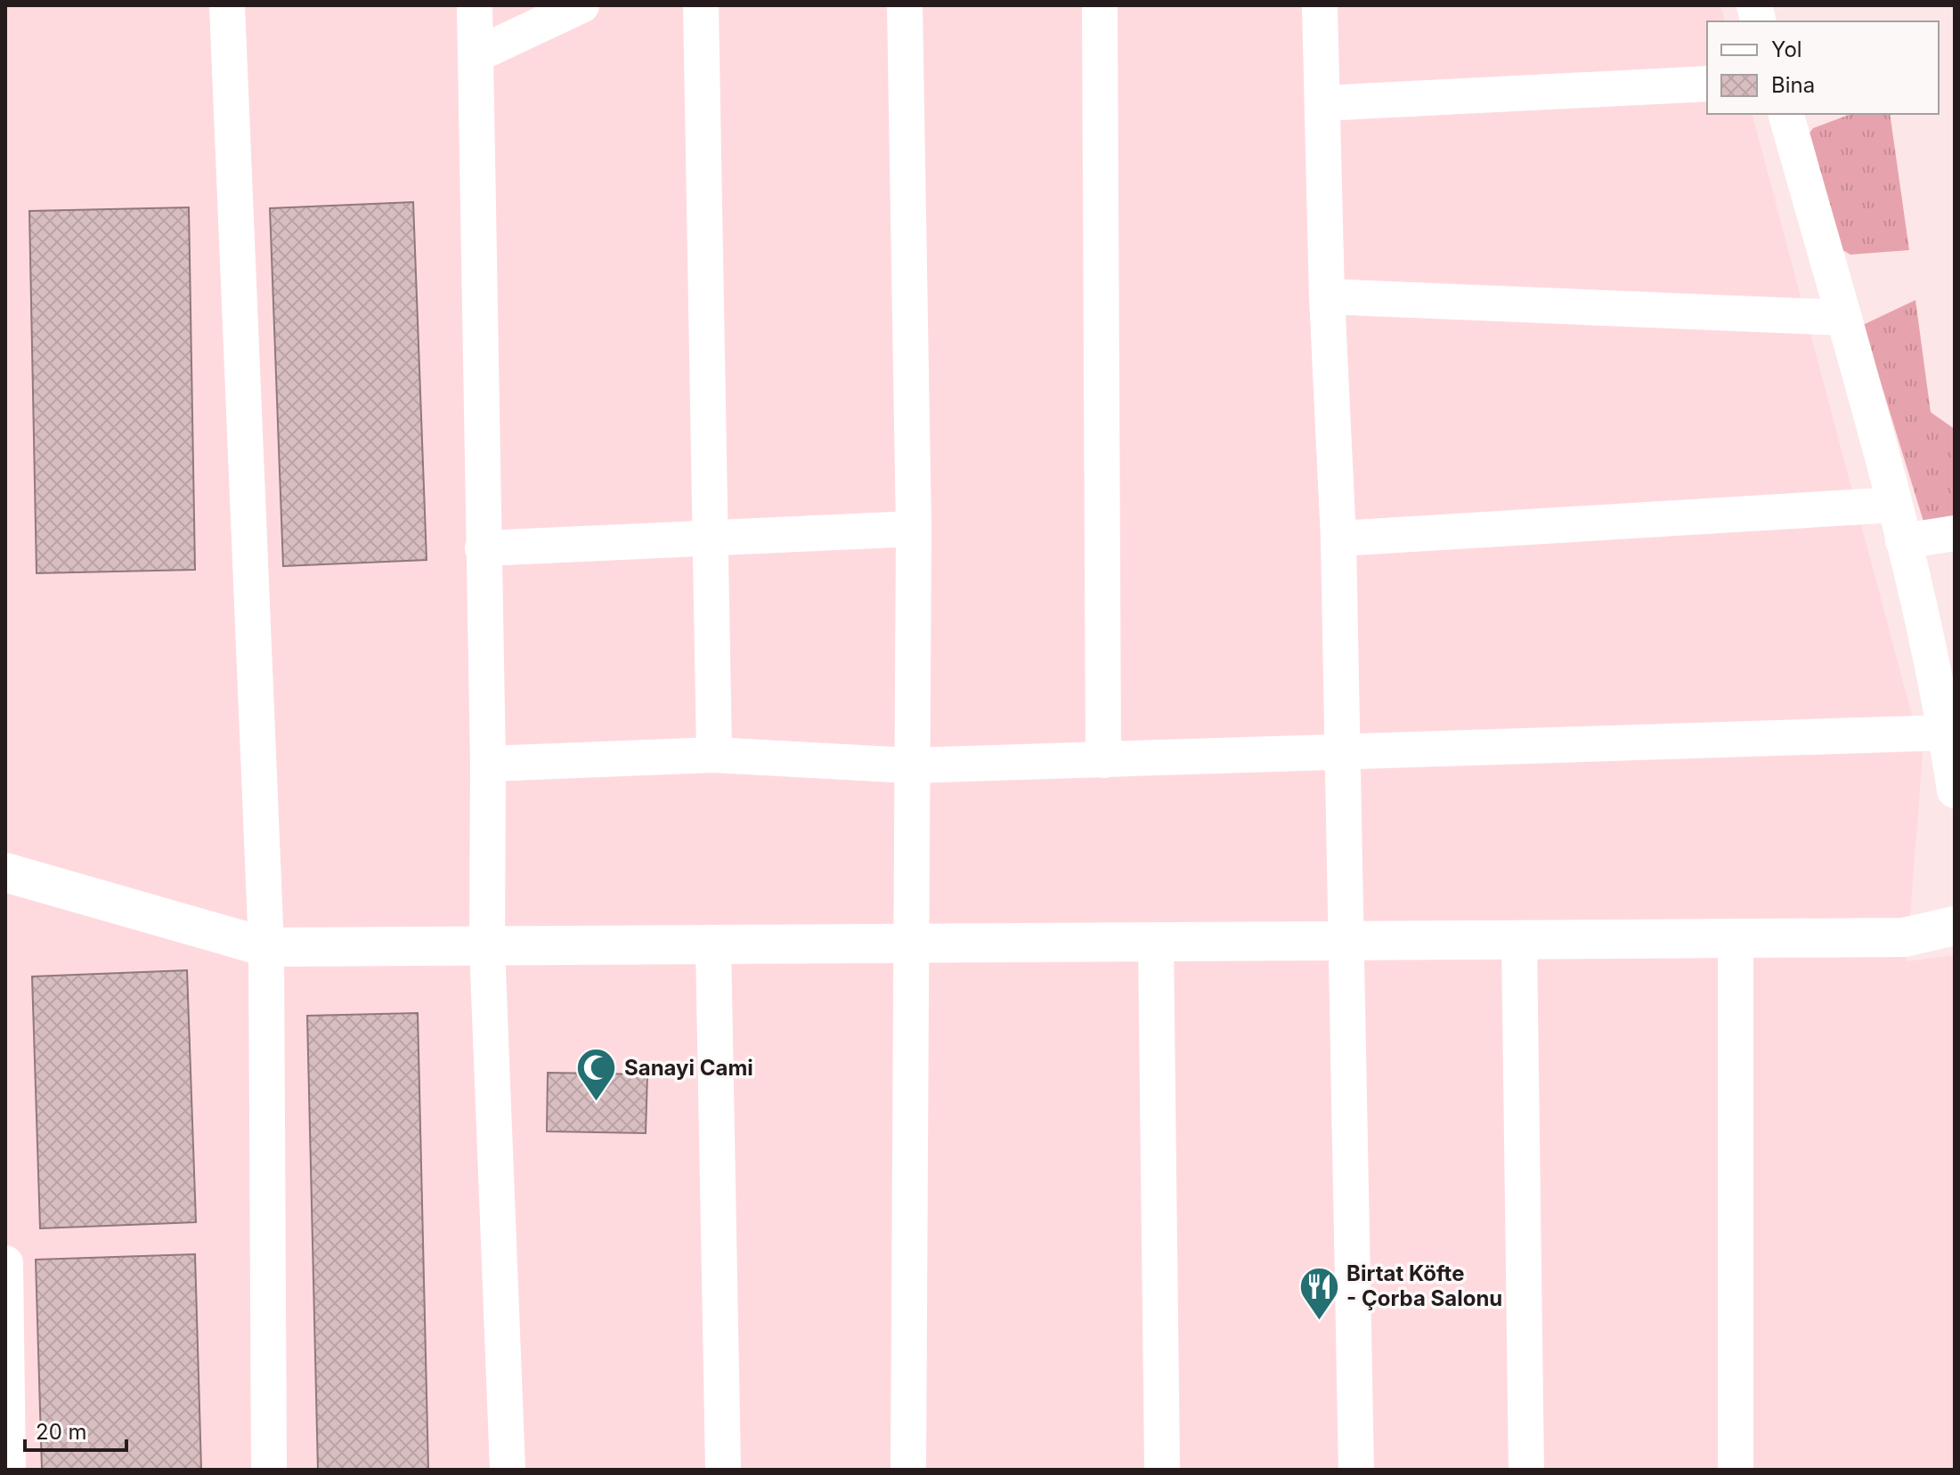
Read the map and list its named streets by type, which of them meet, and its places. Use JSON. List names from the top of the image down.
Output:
{
  "places": {
    "mosque": ["Sanayi Cami"],
    "restaurant": ["Birtat Köfte - Çorba Salonu"]
  },
  "legend": ["Yol", "Bina"],
  "scale_bar": "20 m"
}
